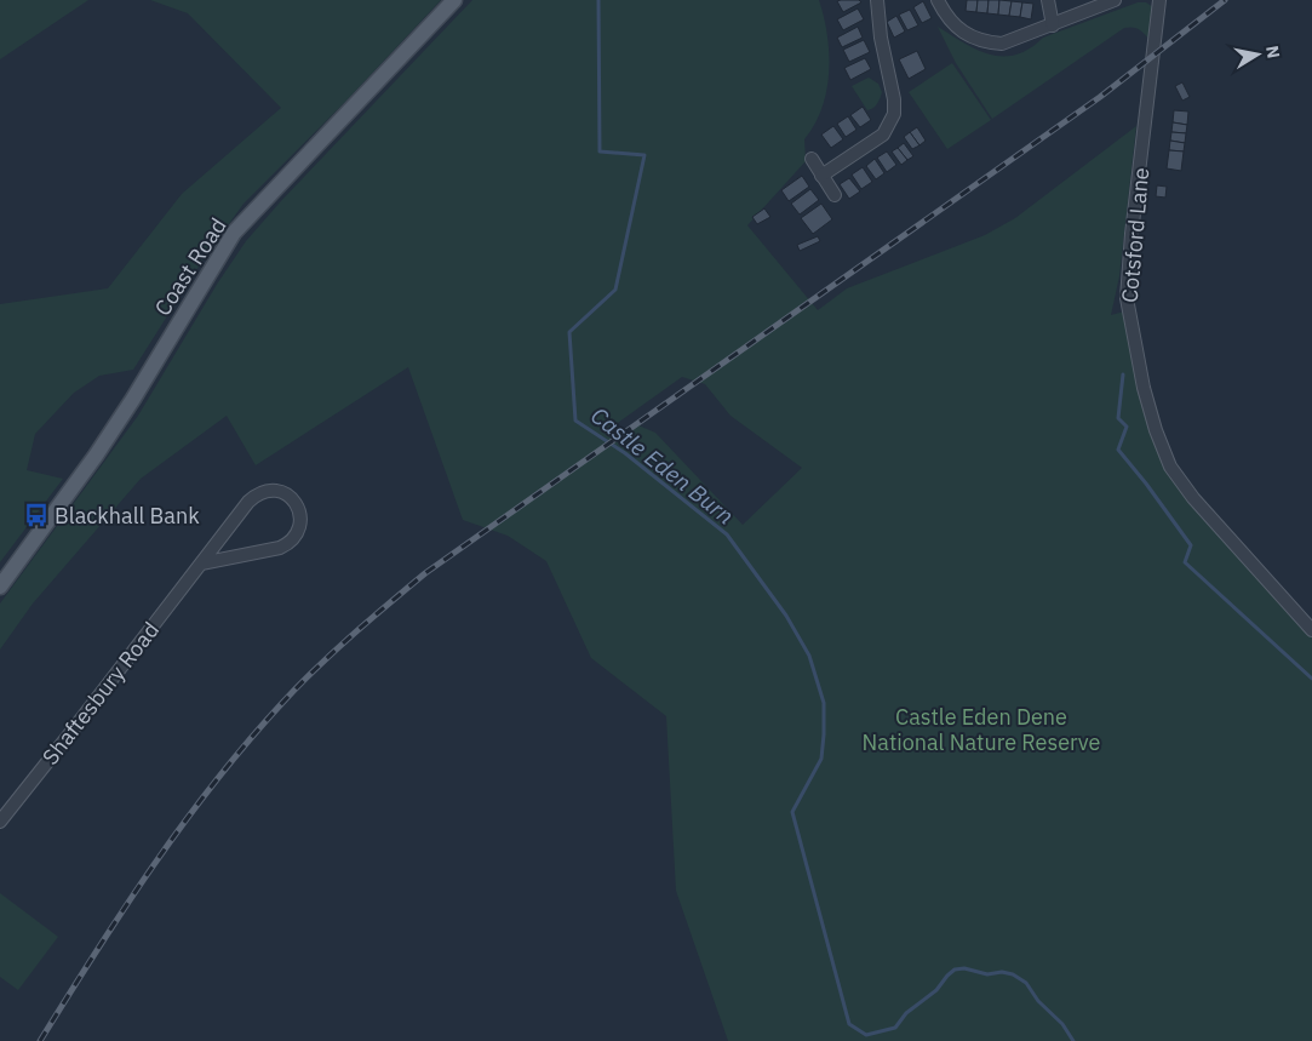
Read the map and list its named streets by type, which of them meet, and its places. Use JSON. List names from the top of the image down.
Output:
{
  "streets": {
    "main road": ["Coast Road"],
    "street": ["Cotsford Lane", "Shaftesbury Road"]
  },
  "water": ["Castle Eden Burn"],
  "parks": ["Castle Eden Dene National Nature Reserve"],
  "places": {
    "bus stop": ["Blackhall Bank"]
  },
  "north": "right"
}
